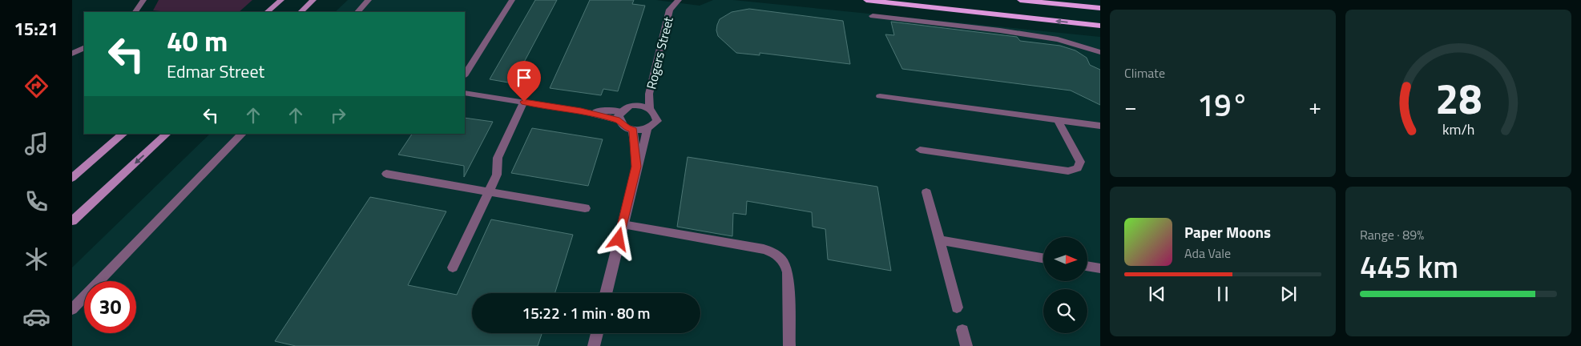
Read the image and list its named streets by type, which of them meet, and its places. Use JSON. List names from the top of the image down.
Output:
{
  "streets": {
    "street": ["Rogers Street"]
  },
  "north": "right",
  "page": {
    "tabs": "15:21",
    "tile": [
      "Climate",
      ["Range · 89%", "445 km"]
    ],
    "turn": ["40 m", "Edmar Street"],
    "heat": ["−", "19°", "+"],
    "song": ["Paper Moons", "Ada Vale"],
    "limit": "30",
    "trip": "15:22 · 1 min · 80 m",
    "gauge": ["28", "km/h"]
  }
}
